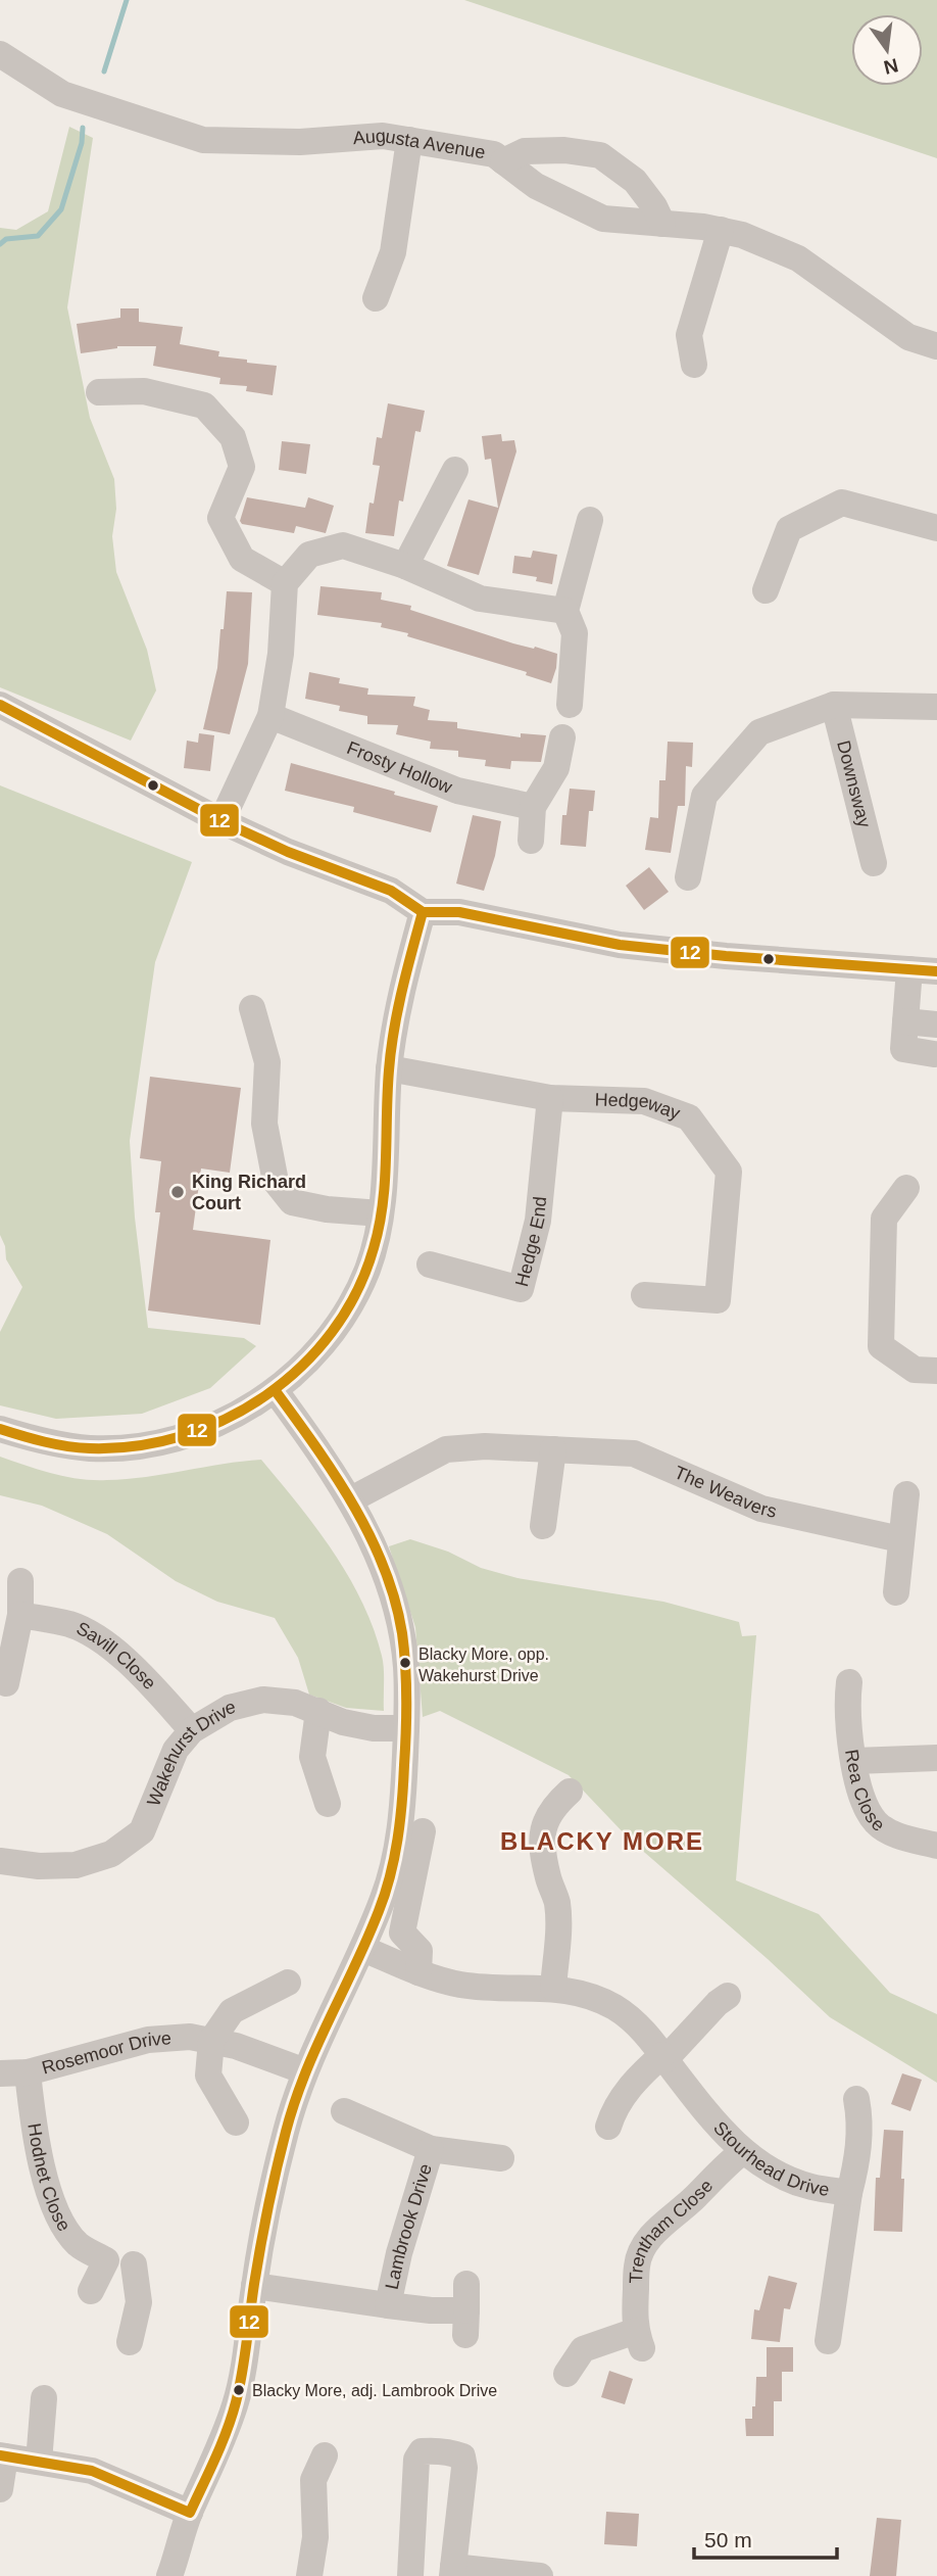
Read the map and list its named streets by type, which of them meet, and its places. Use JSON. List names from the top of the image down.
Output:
{
  "streets": {
    "street": [
      "Augusta Avenue",
      "Frosty Hollow",
      "Downsway",
      "Hedgeway",
      "Hedge End",
      "The Weavers",
      "Savill Close",
      "Wakehurst Drive",
      "Rea Close",
      "Rosemoor Drive",
      "Stourhead Drive",
      "Hodnet Close",
      "Lambrook Drive",
      "Trentham Close"
    ]
  },
  "crossings": [
    ["Hedgeway", "Hedge End"],
    ["Savill Close", "Wakehurst Drive"],
    ["Rosemoor Drive", "Hodnet Close"],
    ["Stourhead Drive", "Trentham Close"]
  ],
  "districts": ["BLACKY MORE"],
  "places": ["King Richard Court", "Blacky More, opp. Wakehurst Drive", "Blacky More, adj. Lambrook Drive"],
  "lines": ["transit line 12"],
  "scale_bar": "50 m",
  "north": "bottom"
}
